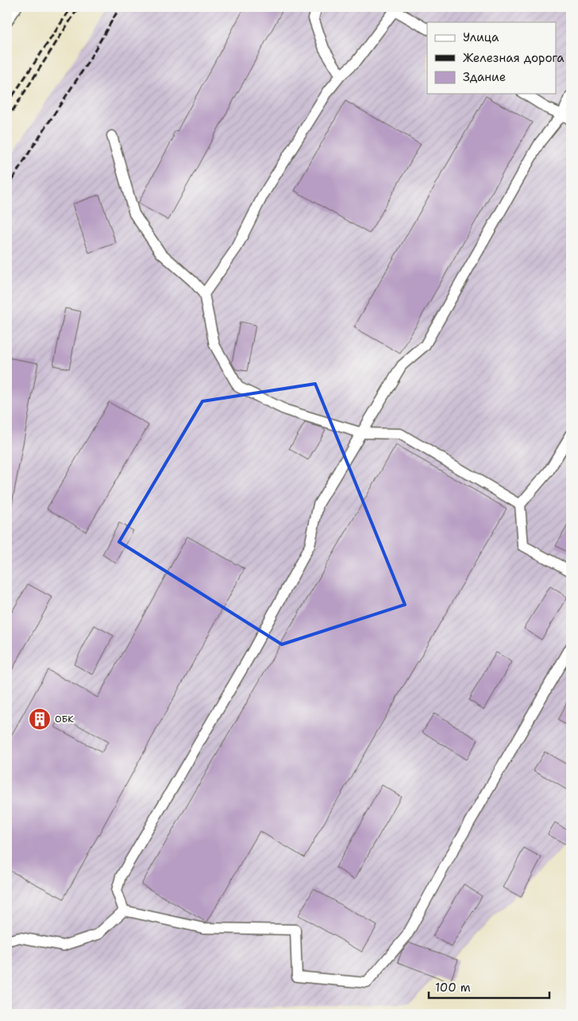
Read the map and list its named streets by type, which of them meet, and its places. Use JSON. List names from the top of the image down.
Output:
{
  "places": {
    "building": ["ОБК"]
  },
  "legend": ["Улица", "Железная дорога", "Здание"],
  "scale_bar": "100 m"
}
